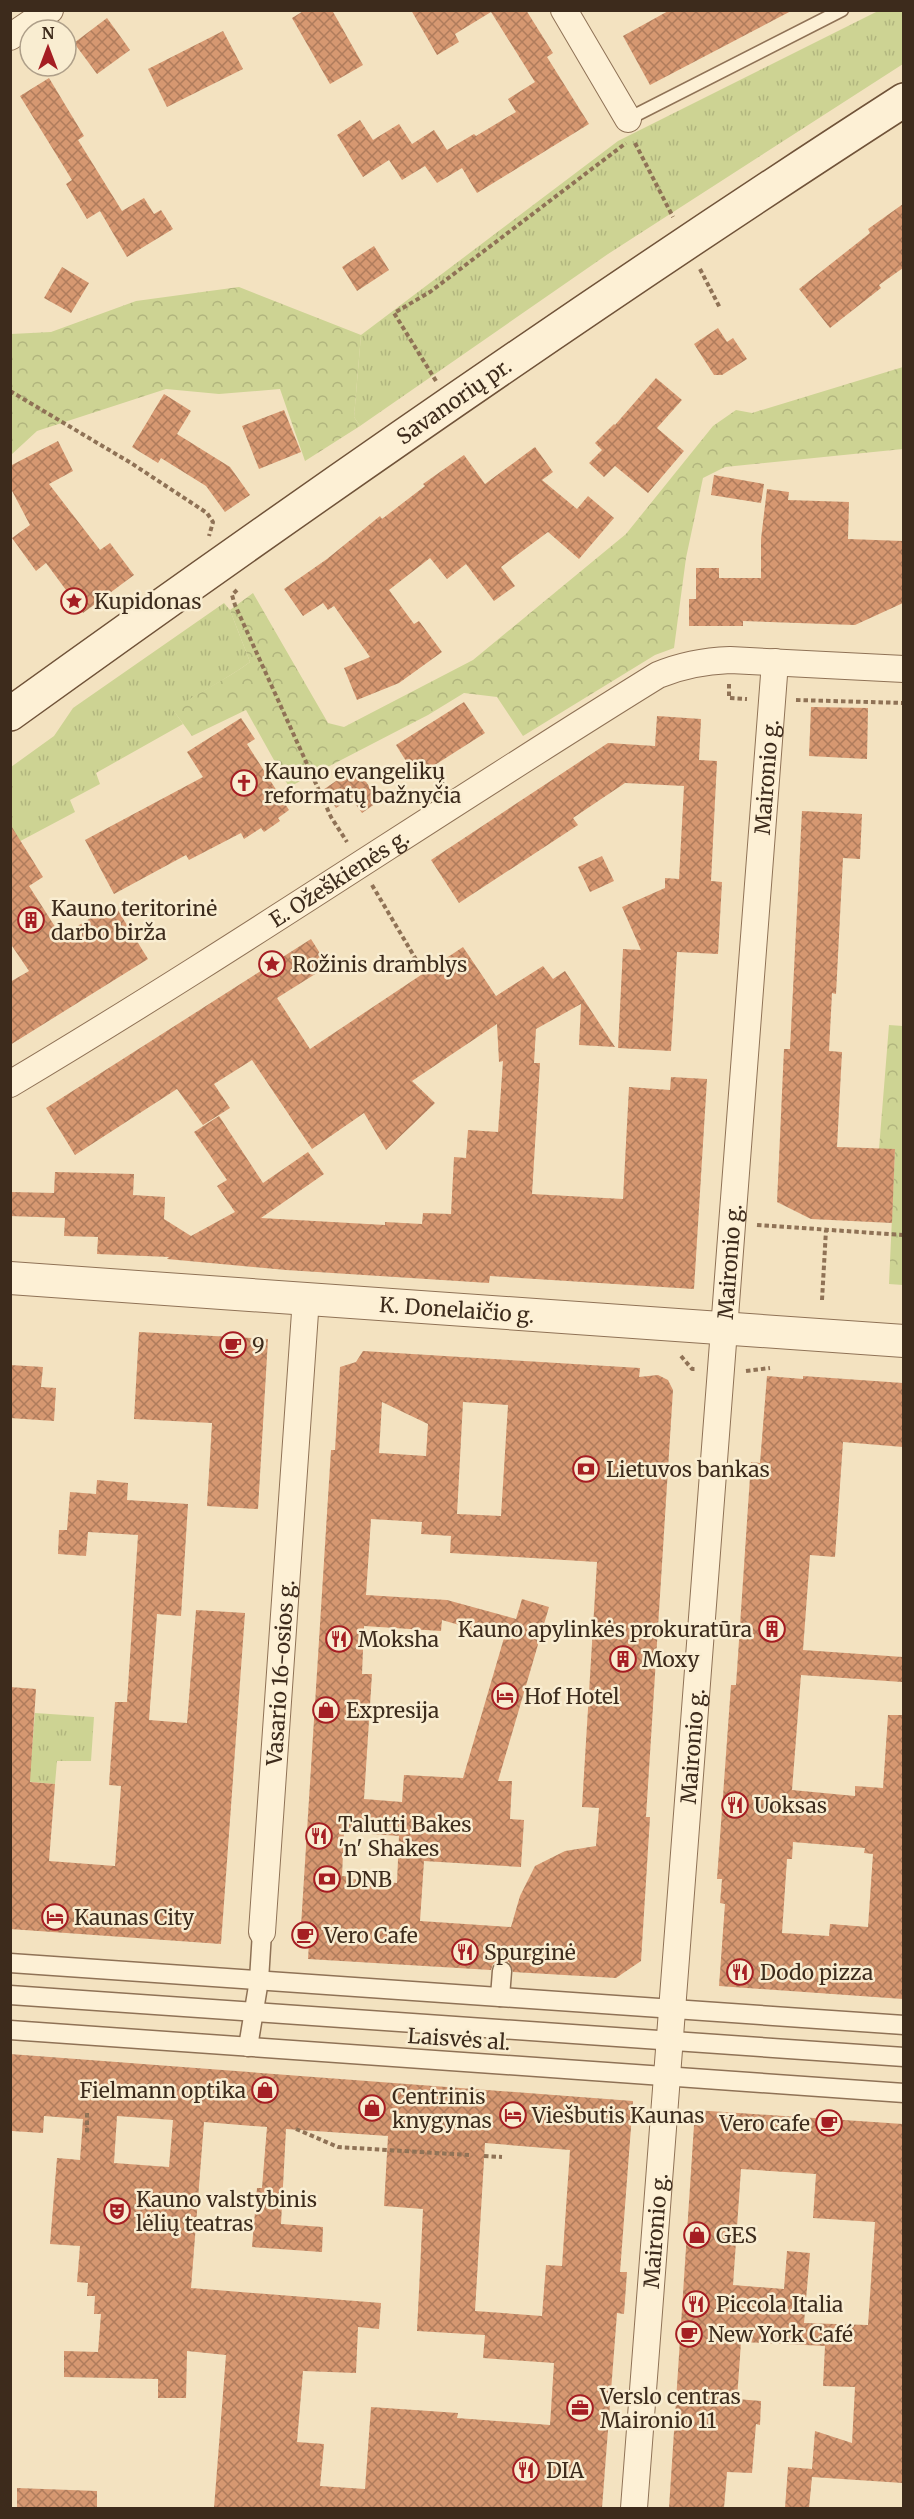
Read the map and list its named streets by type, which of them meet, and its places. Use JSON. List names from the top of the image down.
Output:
{
  "streets": {
    "main road": ["Savanorių pr."],
    "street": [
      "Maironio g.",
      "E. Ožeškienės g.",
      "K. Donelaičio g.",
      "Vasario 16-osios g.",
      "Laisvės al."
    ]
  },
  "crossings": [
    ["Maironio g.", "E. Ožeškienės g."],
    ["Maironio g.", "K. Donelaičio g."],
    ["Maironio g.", "Laisvės al."],
    ["K. Donelaičio g.", "Vasario 16-osios g."],
    ["Vasario 16-osios g.", "Laisvės al."]
  ],
  "places": {
    "place": ["Kupidonas", "Rožinis dramblys"],
    "church": ["Kauno evangelikų reformatų bažnyčia"],
    "building": ["Kauno teritorinė darbo birža", "Kauno apylinkės prokuratūra", "Moxy"],
    "cafe": [
      "9",
      "Vero Cafe",
      "Vero cafe",
      "New York Café"
    ],
    "bank": ["Lietuvos bankas", "DNB"],
    "restaurant": [
      "Moksha",
      "Uoksas",
      "Talutti Bakes 'n' Shakes",
      "Spurginė",
      "Dodo pizza",
      "Piccola Italia",
      "DIA"
    ],
    "hotel": ["Hof Hotel", "Kaunas City", "Viešbutis Kaunas"],
    "shop": [
      "Expresija",
      "Fielmann optika",
      "Centrinis knygynas",
      "GES"
    ],
    "theatre": ["Kauno valstybinis lėlių teatras"],
    "office": ["Verslo centras Maironio 11"]
  },
  "north": "top"
}
